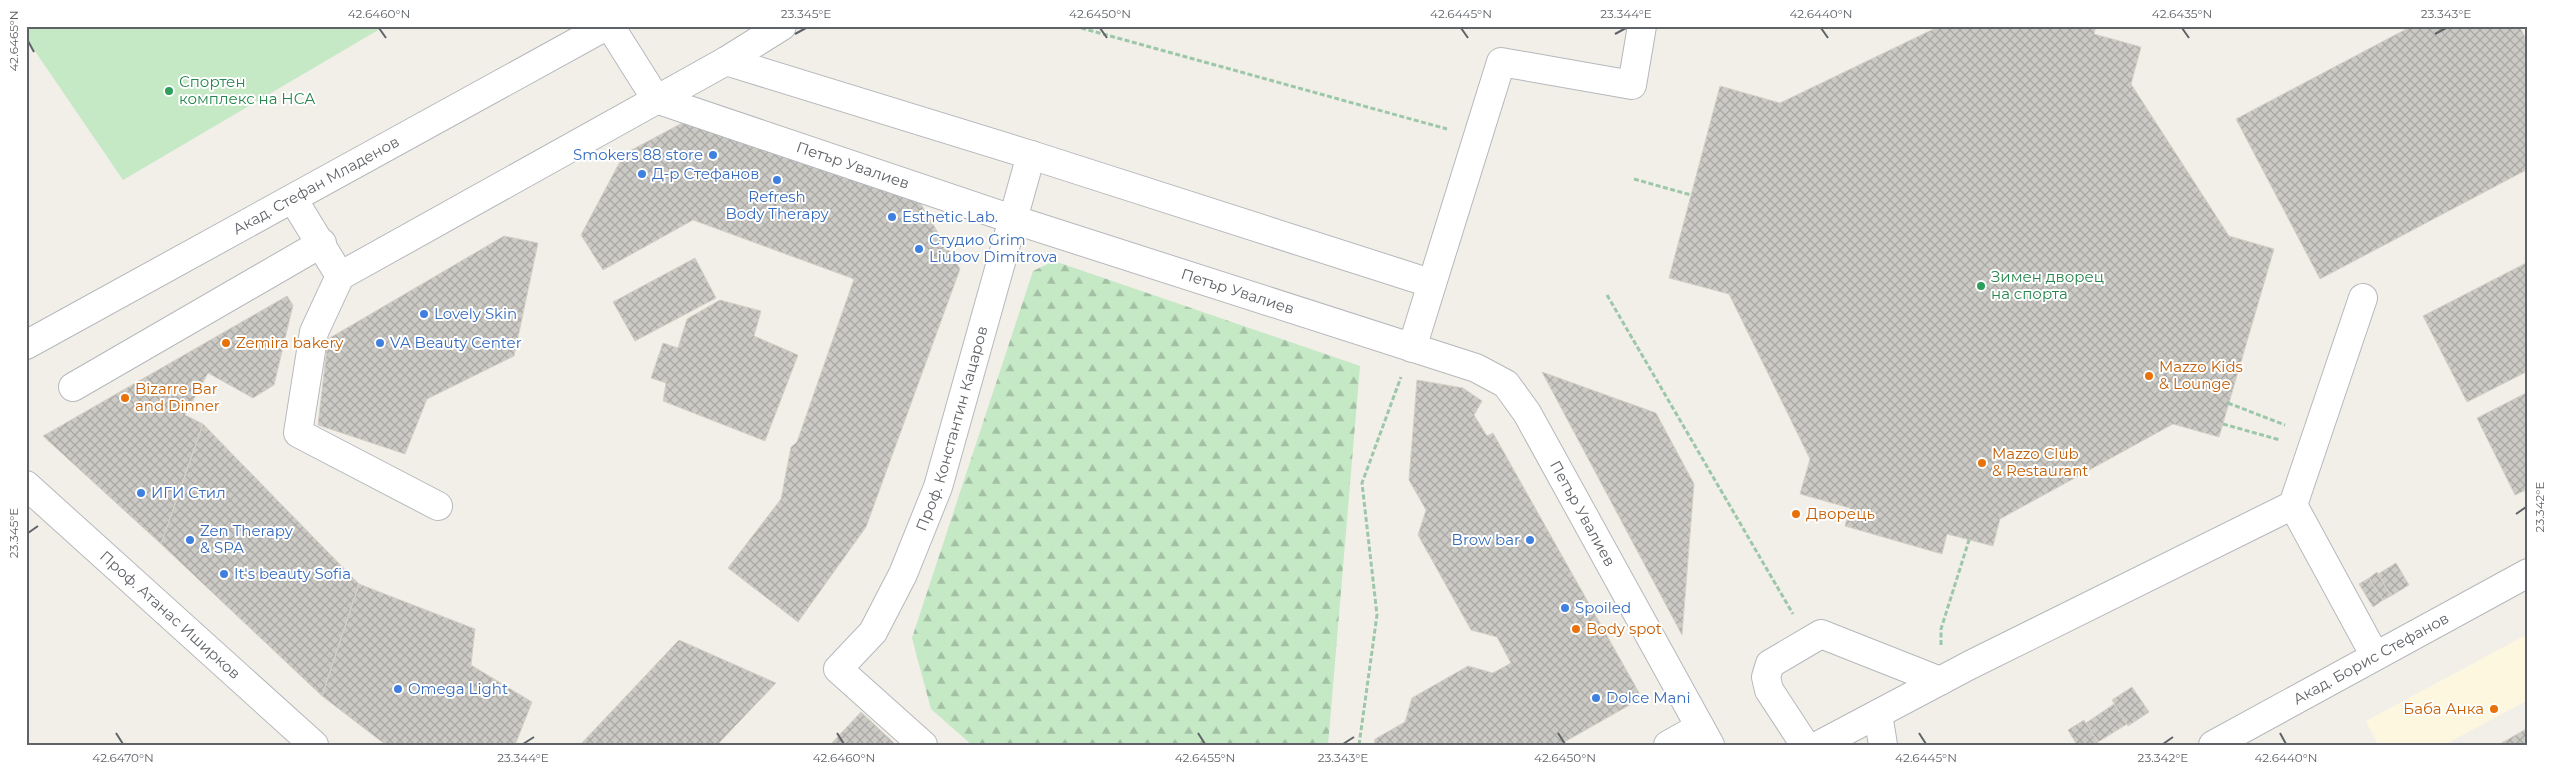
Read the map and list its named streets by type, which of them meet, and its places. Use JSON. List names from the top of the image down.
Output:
{
  "streets": {
    "street": [
      "Петър Увалиев",
      "Акад. Стефан Младенов",
      "Проф. Константин Кацаров",
      "Проф. Атанас Иширков",
      "Акад. Борис Стефанов"
    ]
  },
  "crossings": [
    ["Петър Увалиев", "Проф. Константин Кацаров"]
  ],
  "places": [
    "Спортен комплекс на НСА",
    "Smokers 88 store",
    "Д-р Стефанов",
    "Refresh Body Therapy",
    "Esthetic Lab.",
    "Студио Grim Liubov Dimitrova",
    "Зимен дворец на спорта",
    "Lovely Skin",
    "Zemira bakery",
    "VA Beauty Center",
    "Mazzo Kids & Lounge",
    "Bizarre Bar and Dinner",
    "Mazzo Club & Restaurant",
    "ИГИ Стил",
    "Дворець",
    "Zen Therapy & SPA",
    "Brow bar",
    "It's beauty Sofia",
    "Spoiled",
    "Body spot",
    "Omega Light",
    "Dolce Mani",
    "Баба Анка"
  ],
  "coordinates": [
    "42.6460°N",
    "23.345°E",
    "42.6450°N",
    "42.6445°N",
    "23.344°E",
    "42.6440°N",
    "42.6435°N",
    "23.343°E",
    "42.6465°N",
    "23.342°E",
    "42.6470°N",
    "42.6455°N"
  ]
}
